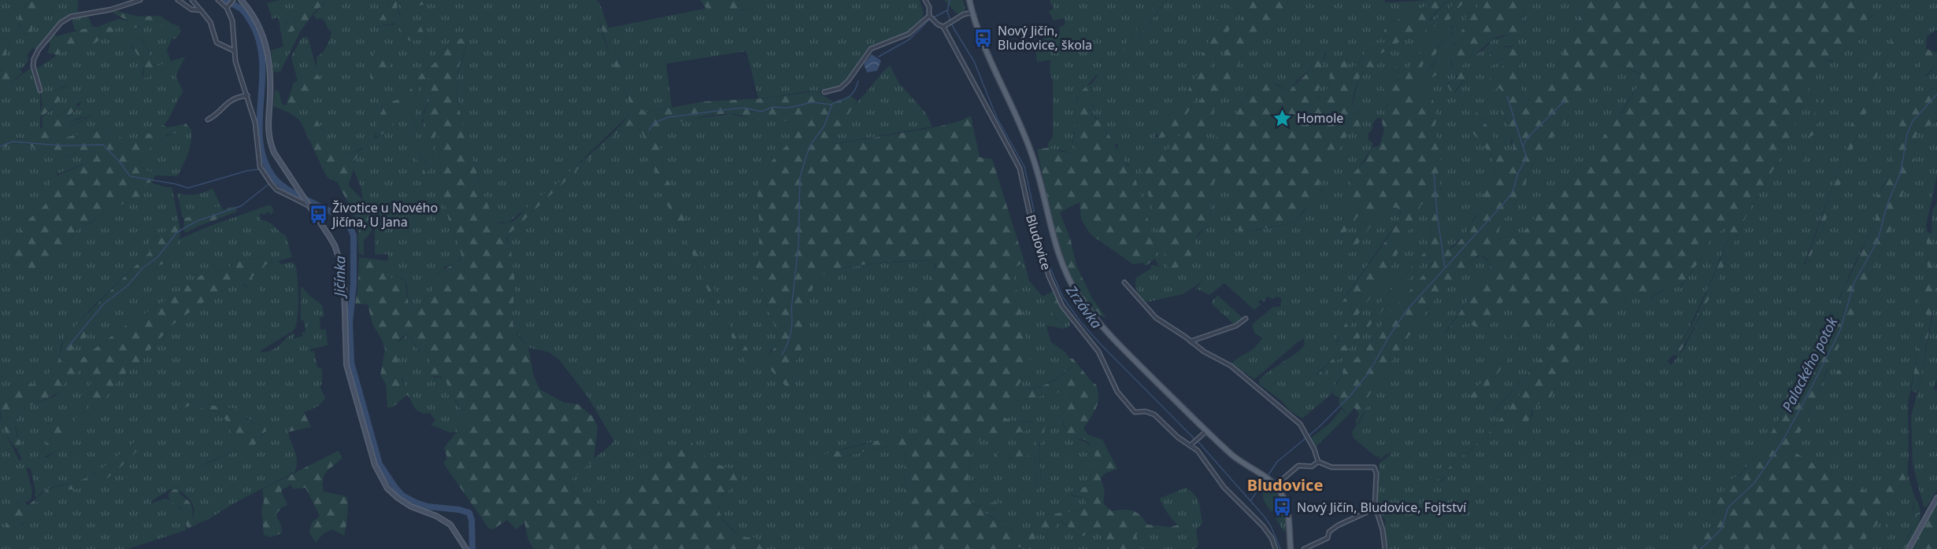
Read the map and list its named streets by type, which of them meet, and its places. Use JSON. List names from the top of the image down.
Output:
{
  "streets": {
    "street": ["Bludovice"]
  },
  "districts": ["Bludovice"],
  "water": ["Jičínka", "Zrzávka", "Palackého potok"],
  "places": {
    "bus stop": ["Nový Jičín, Bludovice, škola", "Životice u Nového Jičína, U Jana", "Nový Jičín, Bludovice, Fojtství"],
    "place": ["Homole"]
  }
}
